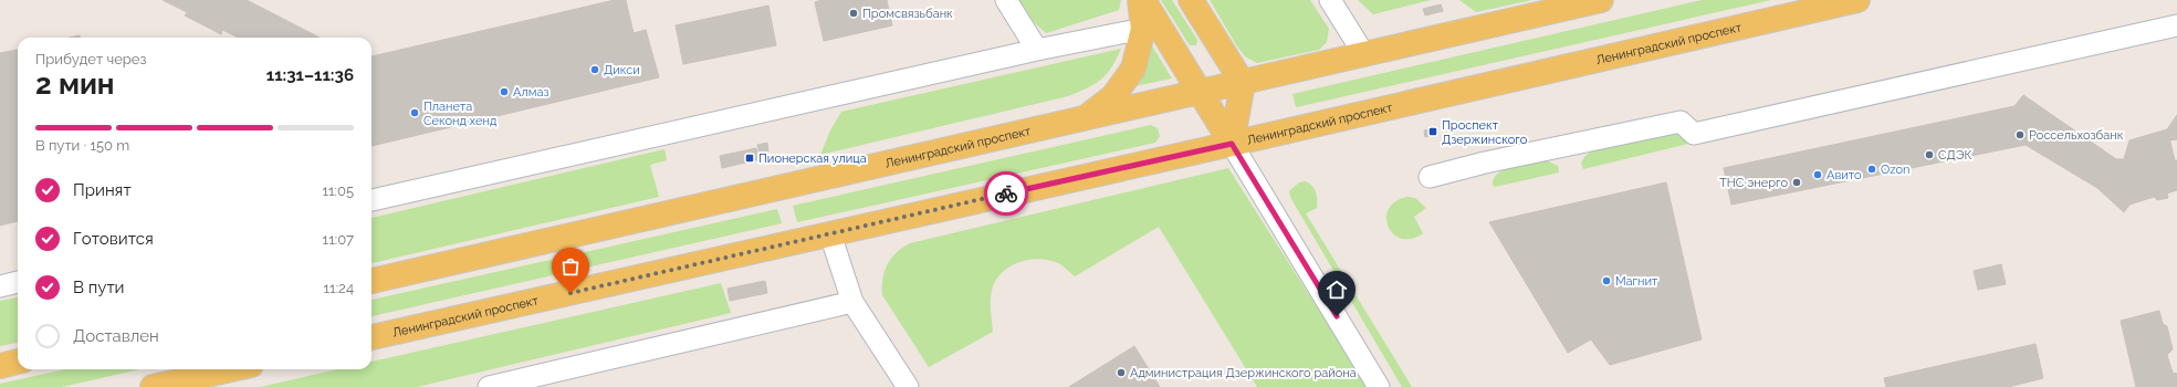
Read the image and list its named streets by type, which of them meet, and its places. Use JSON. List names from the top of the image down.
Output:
{
  "streets": {
    "main road": ["Ленинградский проспект"]
  },
  "places": {
    "other": [
      "Промсвязьбанк",
      "Дикси",
      "Алмаз",
      "Планета Секонд хенд",
      "Россельхозбанк",
      "СДЭК",
      "Ozon",
      "Авито",
      "ТНС энерго",
      "Магнит",
      "Администрация Дзержинского района"
    ],
    "transit": ["Проспект Дзержинского", "Пионерская улица"]
  },
  "page": {
    "heading": ["2 мин", "Прибудет через", "11:31–11:36"],
    "bar": "В пути · 150 m",
    "list": [
      ["Принят", "11:05"],
      ["Готовится", "11:07"],
      ["В пути", "11:24"],
      "Доставлен"
    ]
  }
}
